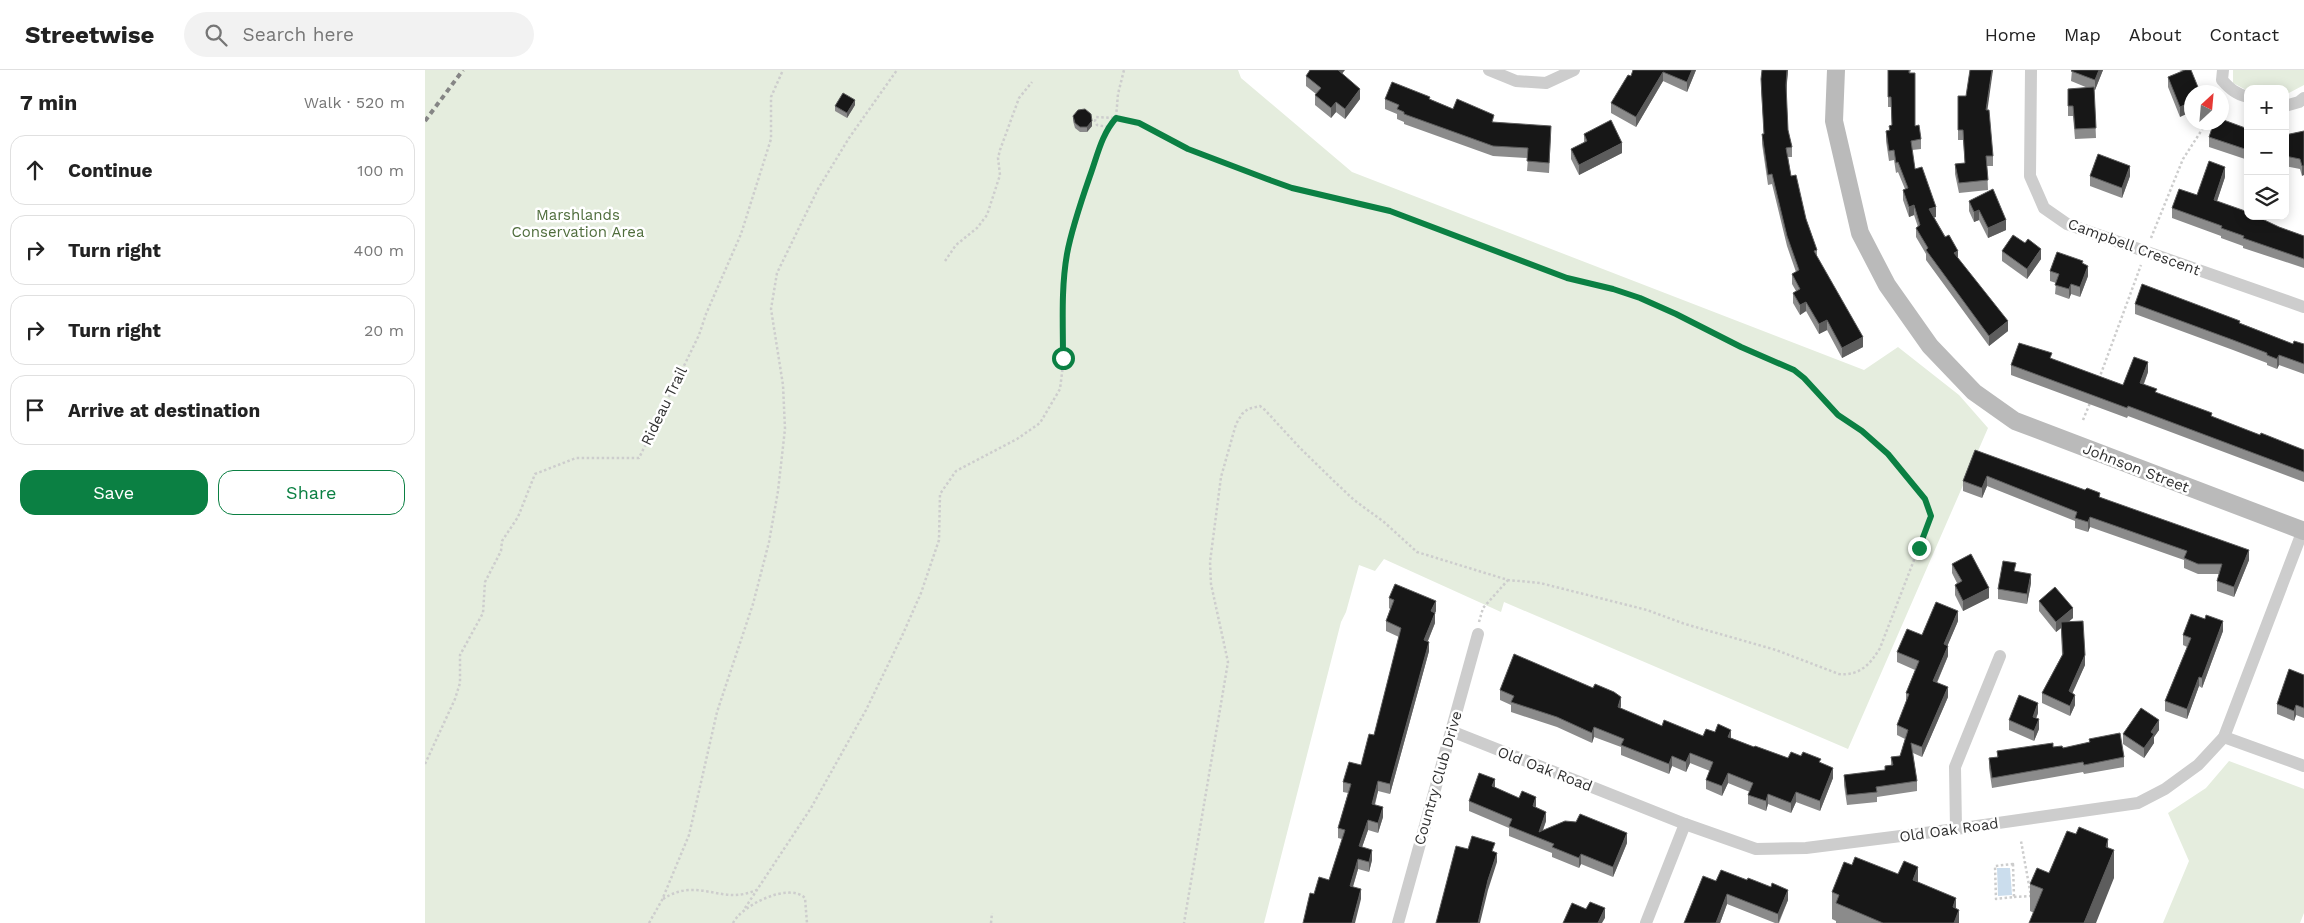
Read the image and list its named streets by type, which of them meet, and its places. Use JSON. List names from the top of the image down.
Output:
{
  "streets": {
    "street": [
      "Campbell Crescent",
      "Johnson Street",
      "Old Oak Road",
      "Country Club Drive"
    ],
    "path": ["Rideau Trail"]
  },
  "crossings": [
    ["Johnson Street", "Old Oak Road"],
    ["Old Oak Road", "Country Club Drive"]
  ],
  "parks": ["Marshlands Conservation Area"],
  "north": "top right",
  "page": {
    "header": "Streetwise",
    "search": "Search here",
    "nav": [
      "Home",
      "Map",
      "About",
      "Contact"
    ],
    "heading": ["7 min", "Walk · 520 m"],
    "map_buttons": ["+", "−"],
    "list": [
      ["Continue", "100 m"],
      ["Turn right", "400 m"],
      ["Turn right", "20 m"],
      "Arrive at destination"
    ],
    "buttons": ["Save", "Share"]
  }
}
